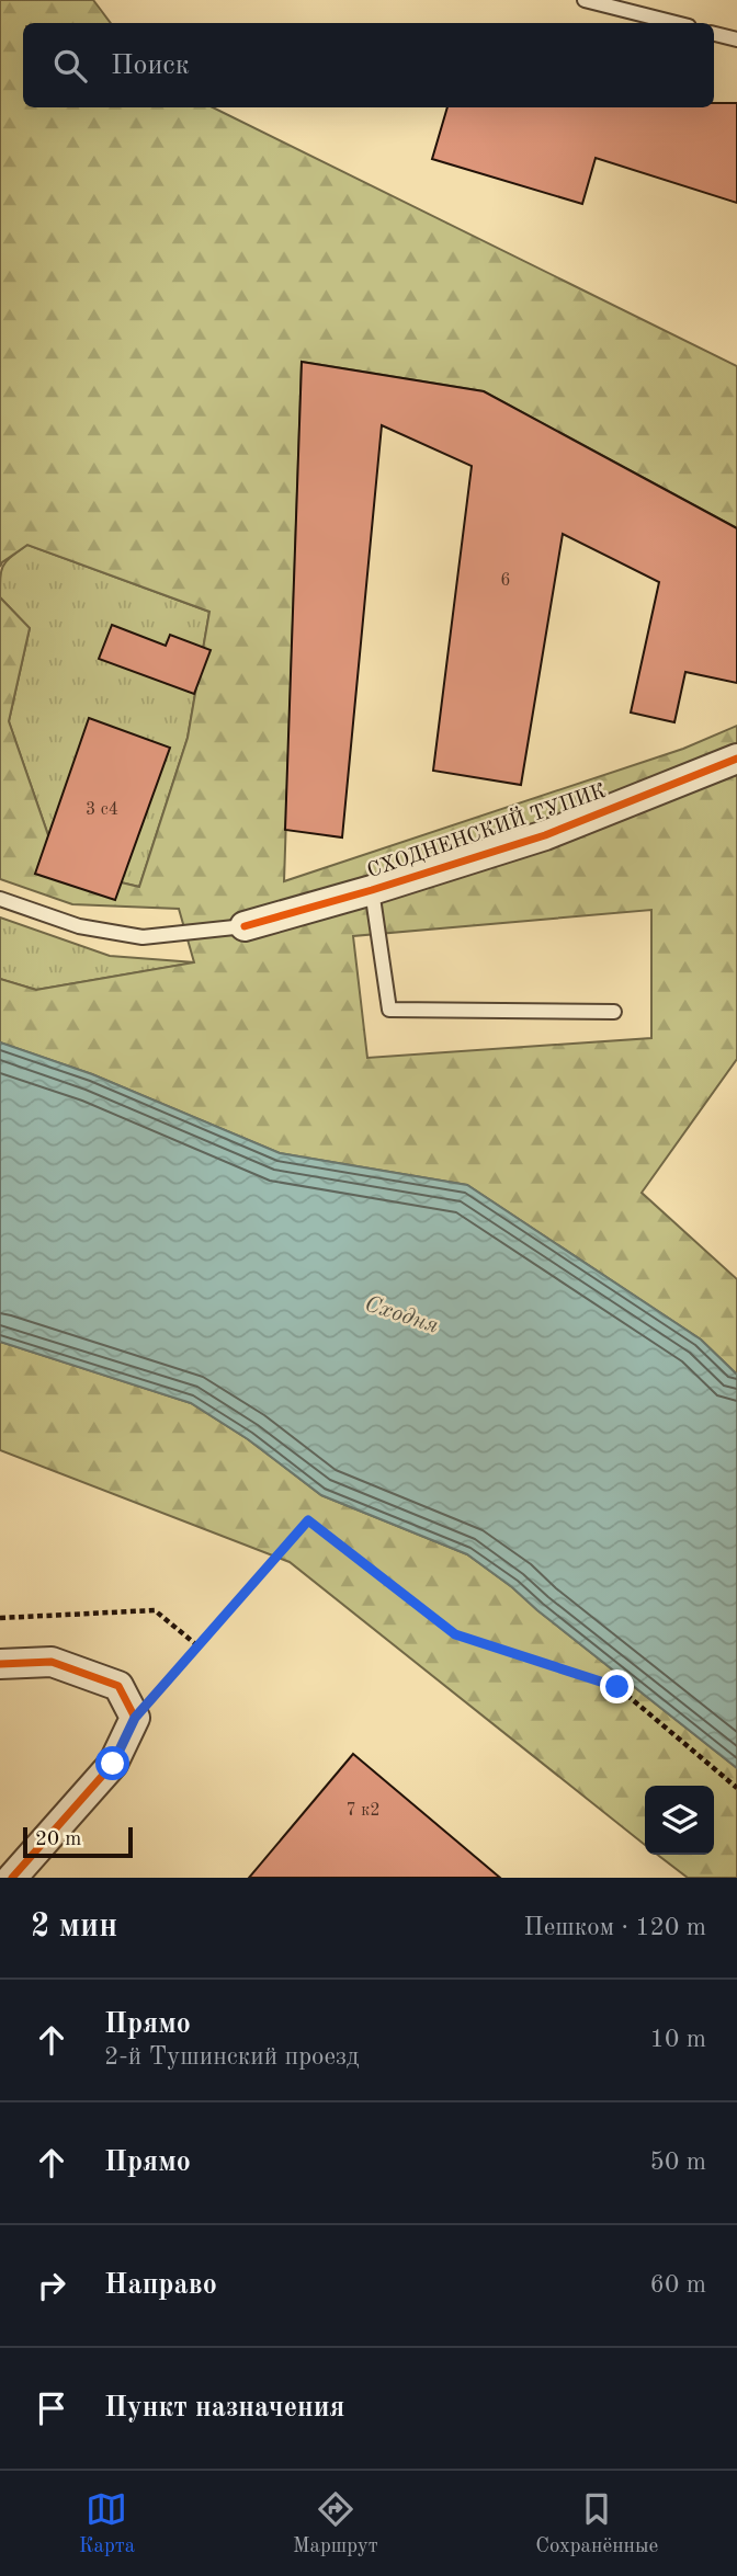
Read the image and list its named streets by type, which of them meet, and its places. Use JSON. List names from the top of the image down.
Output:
{
  "streets": {
    "street": ["СХОДНЕНСКИЙ ТУПИК"]
  },
  "water": ["Сходня"],
  "house_numbers": ["6", "3 с4", "7 к2"],
  "scale_bar": "20 m",
  "page": {
    "search": "Поиск",
    "scale": "20 m",
    "heading": ["2 мин", "Пешком · 120 m"],
    "list": [
      ["Прямо", "2-й Тушинский проезд", "10 m"],
      ["Прямо", "50 m"],
      ["Направо", "60 m"],
      "Пункт назначения"
    ],
    "nav": ["Карта", "Маршрут", "Сохранённые"]
  }
}
